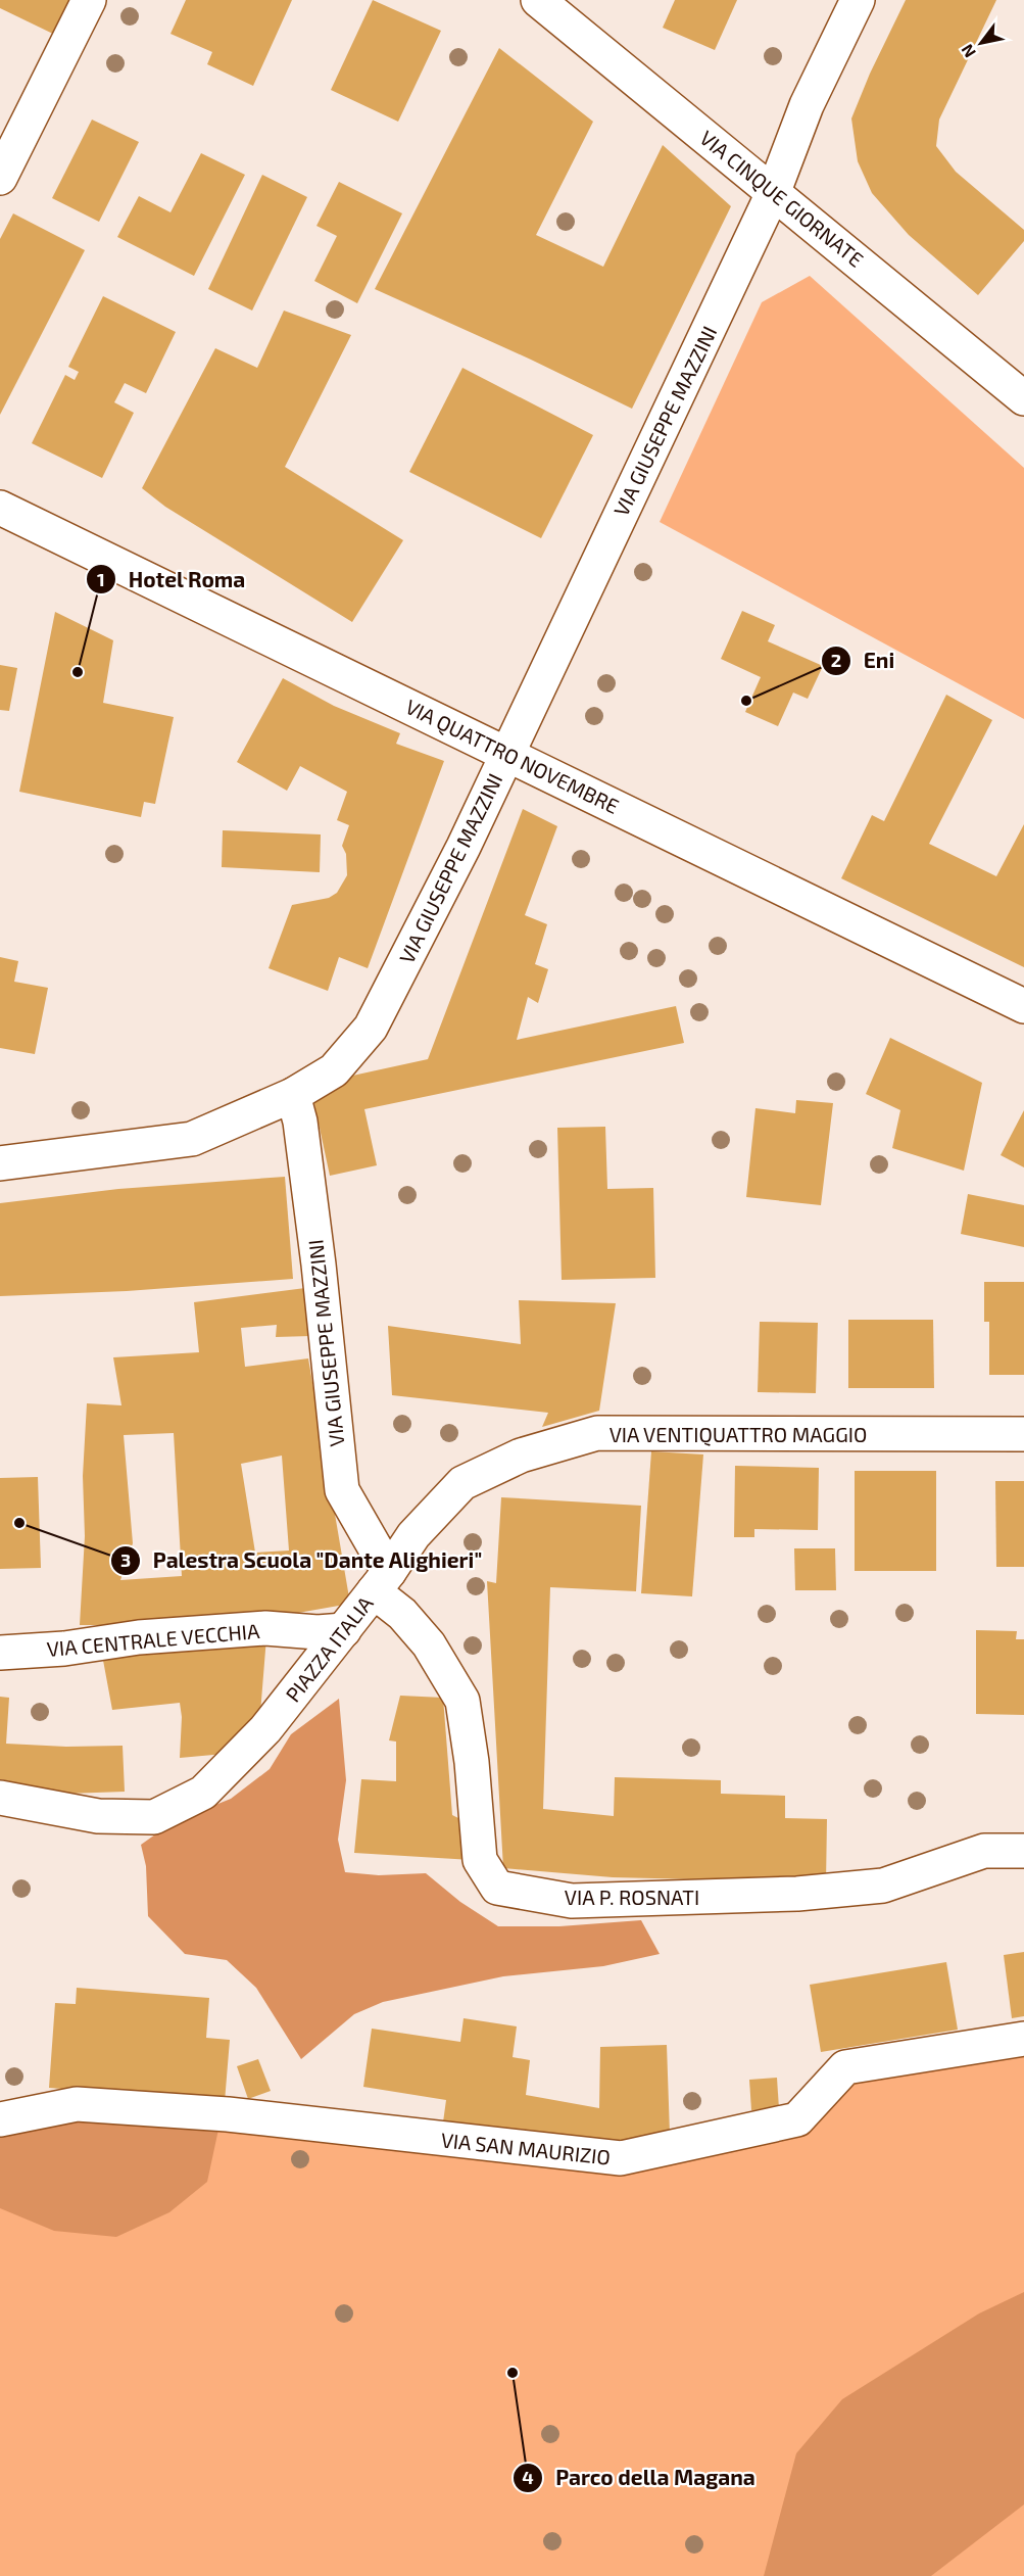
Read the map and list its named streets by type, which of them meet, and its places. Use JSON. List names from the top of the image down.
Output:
{
  "streets": {
    "street": [
      "VIA CINQUE GIORNATE",
      "VIA GIUSEPPE MAZZINI",
      "VIA QUATTRO NOVEMBRE",
      "VIA VENTIQUATTRO MAGGIO",
      "VIA CENTRALE VECCHIA",
      "PIAZZA ITALIA",
      "VIA P. ROSNATI",
      "VIA SAN MAURIZIO"
    ]
  },
  "crossings": [
    ["VIA CINQUE GIORNATE", "VIA GIUSEPPE MAZZINI"],
    ["VIA GIUSEPPE MAZZINI", "VIA QUATTRO NOVEMBRE"],
    ["VIA GIUSEPPE MAZZINI", "PIAZZA ITALIA"],
    ["VIA GIUSEPPE MAZZINI", "VIA P. ROSNATI"],
    ["VIA VENTIQUATTRO MAGGIO", "PIAZZA ITALIA"],
    ["VIA CENTRALE VECCHIA", "PIAZZA ITALIA"],
    ["PIAZZA ITALIA", "VIA P. ROSNATI"]
  ],
  "places": [
    "Hotel Roma",
    "Eni",
    "Palestra Scuola \"Dante Alighieri\"",
    "Parco della Magana"
  ],
  "north": "bottom left"
}
